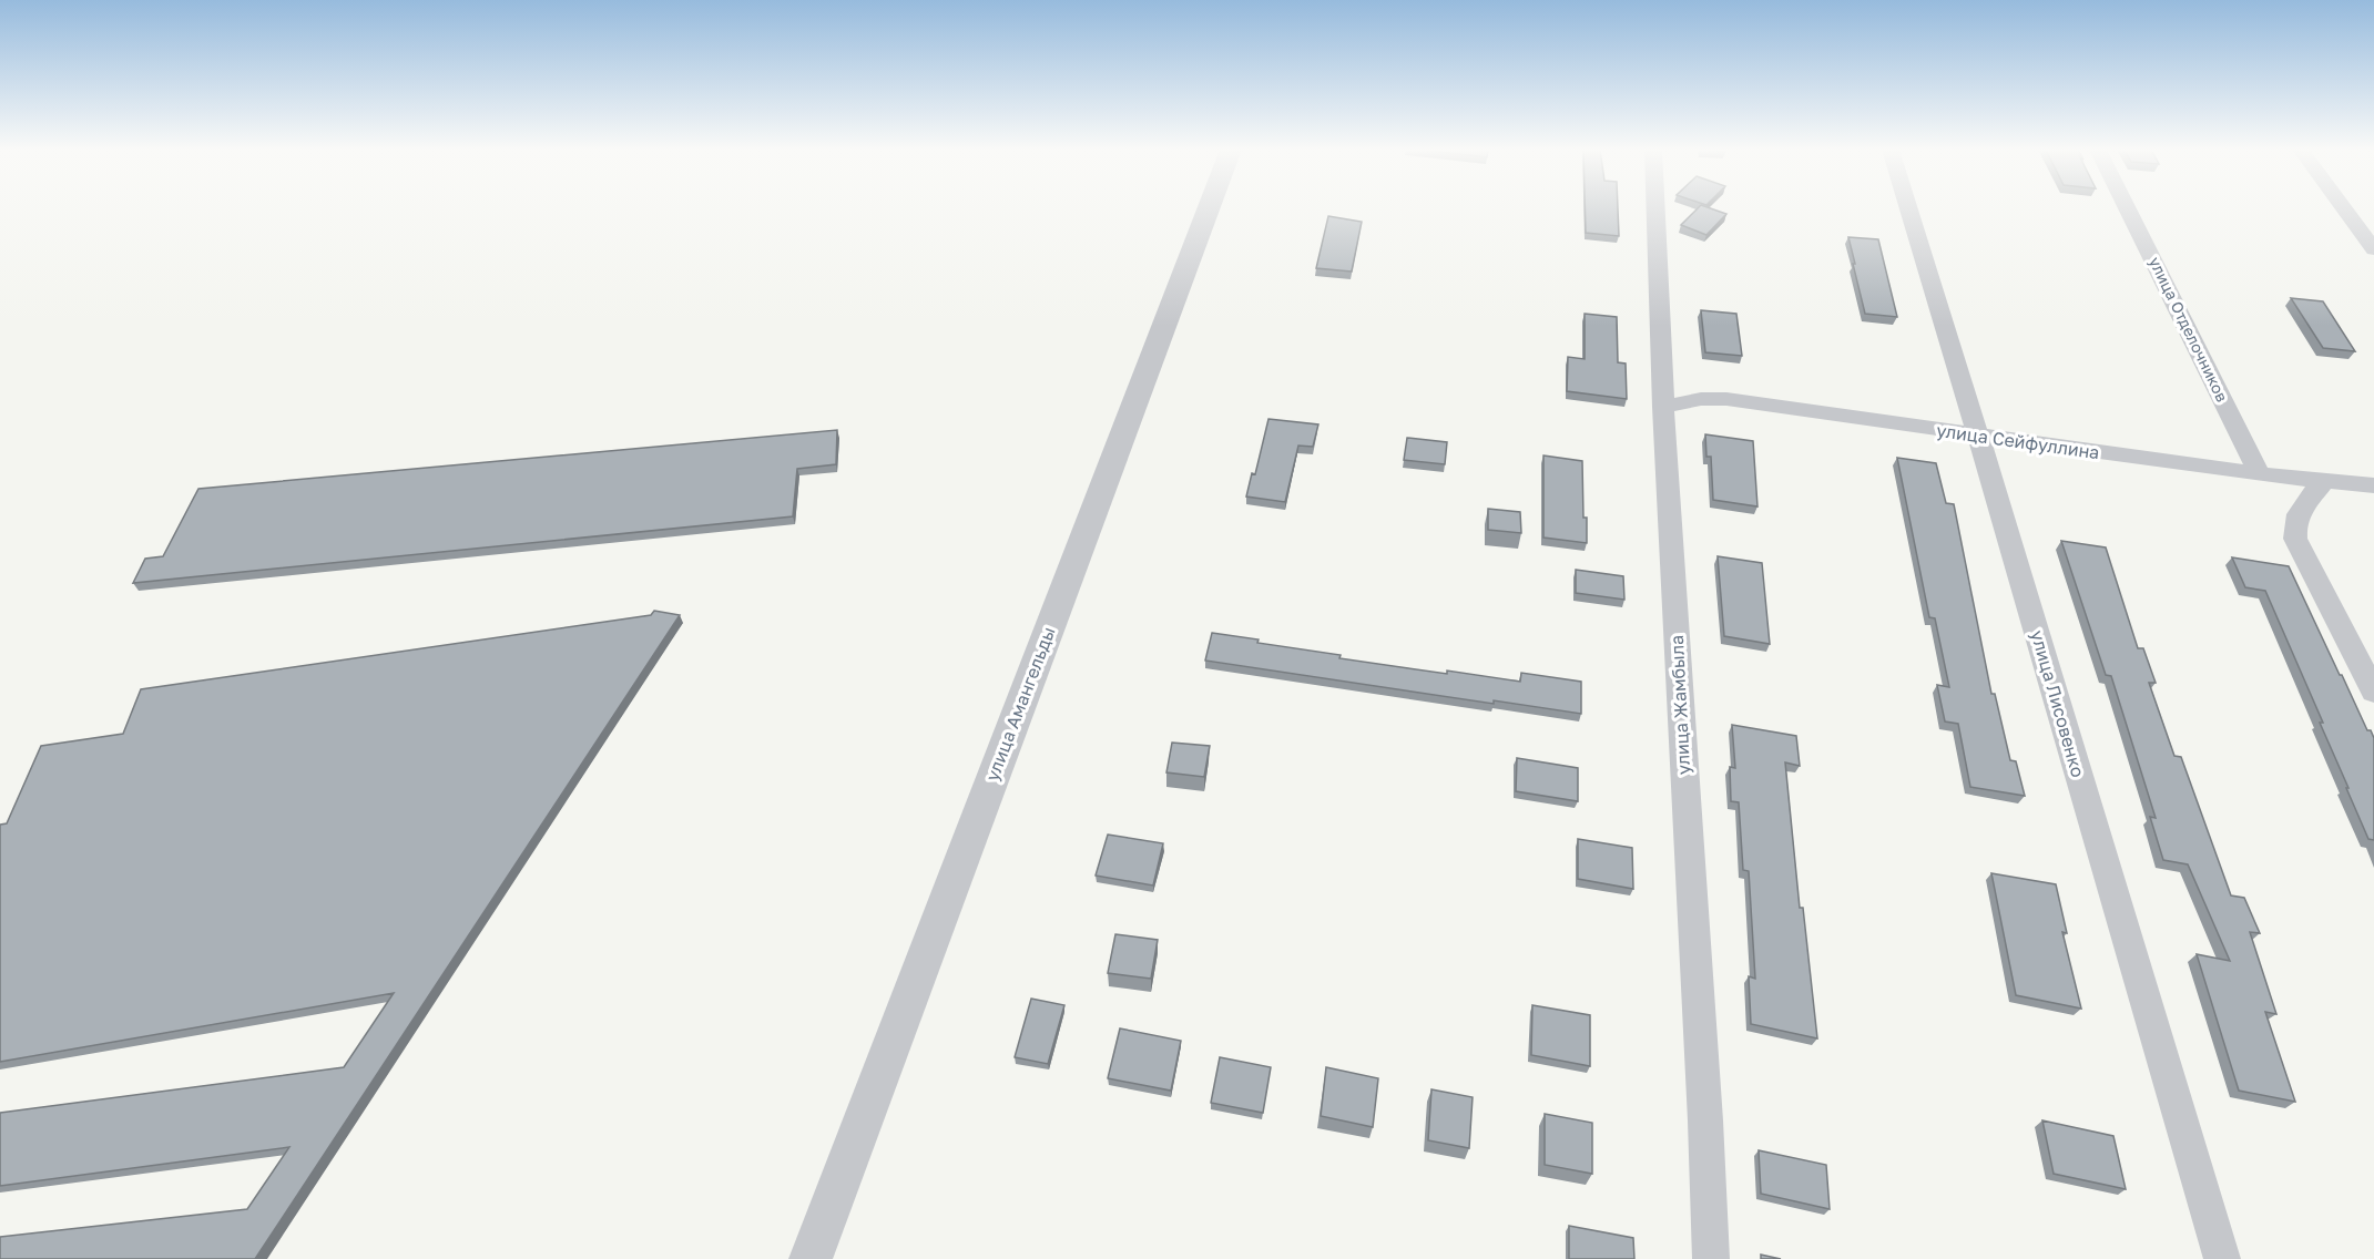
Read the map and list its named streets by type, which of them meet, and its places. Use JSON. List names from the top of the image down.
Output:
{
  "streets": {
    "street": [
      "улица Отделочников",
      "улица Сейфуллина",
      "улица Амангельды",
      "улица Лисовенко",
      "улица Жамбыла"
    ]
  },
  "crossings": [
    ["улица Отделочников", "улица Сейфуллина"],
    ["улица Сейфуллина", "улица Лисовенко"],
    ["улица Сейфуллина", "улица Жамбыла"]
  ]
}
